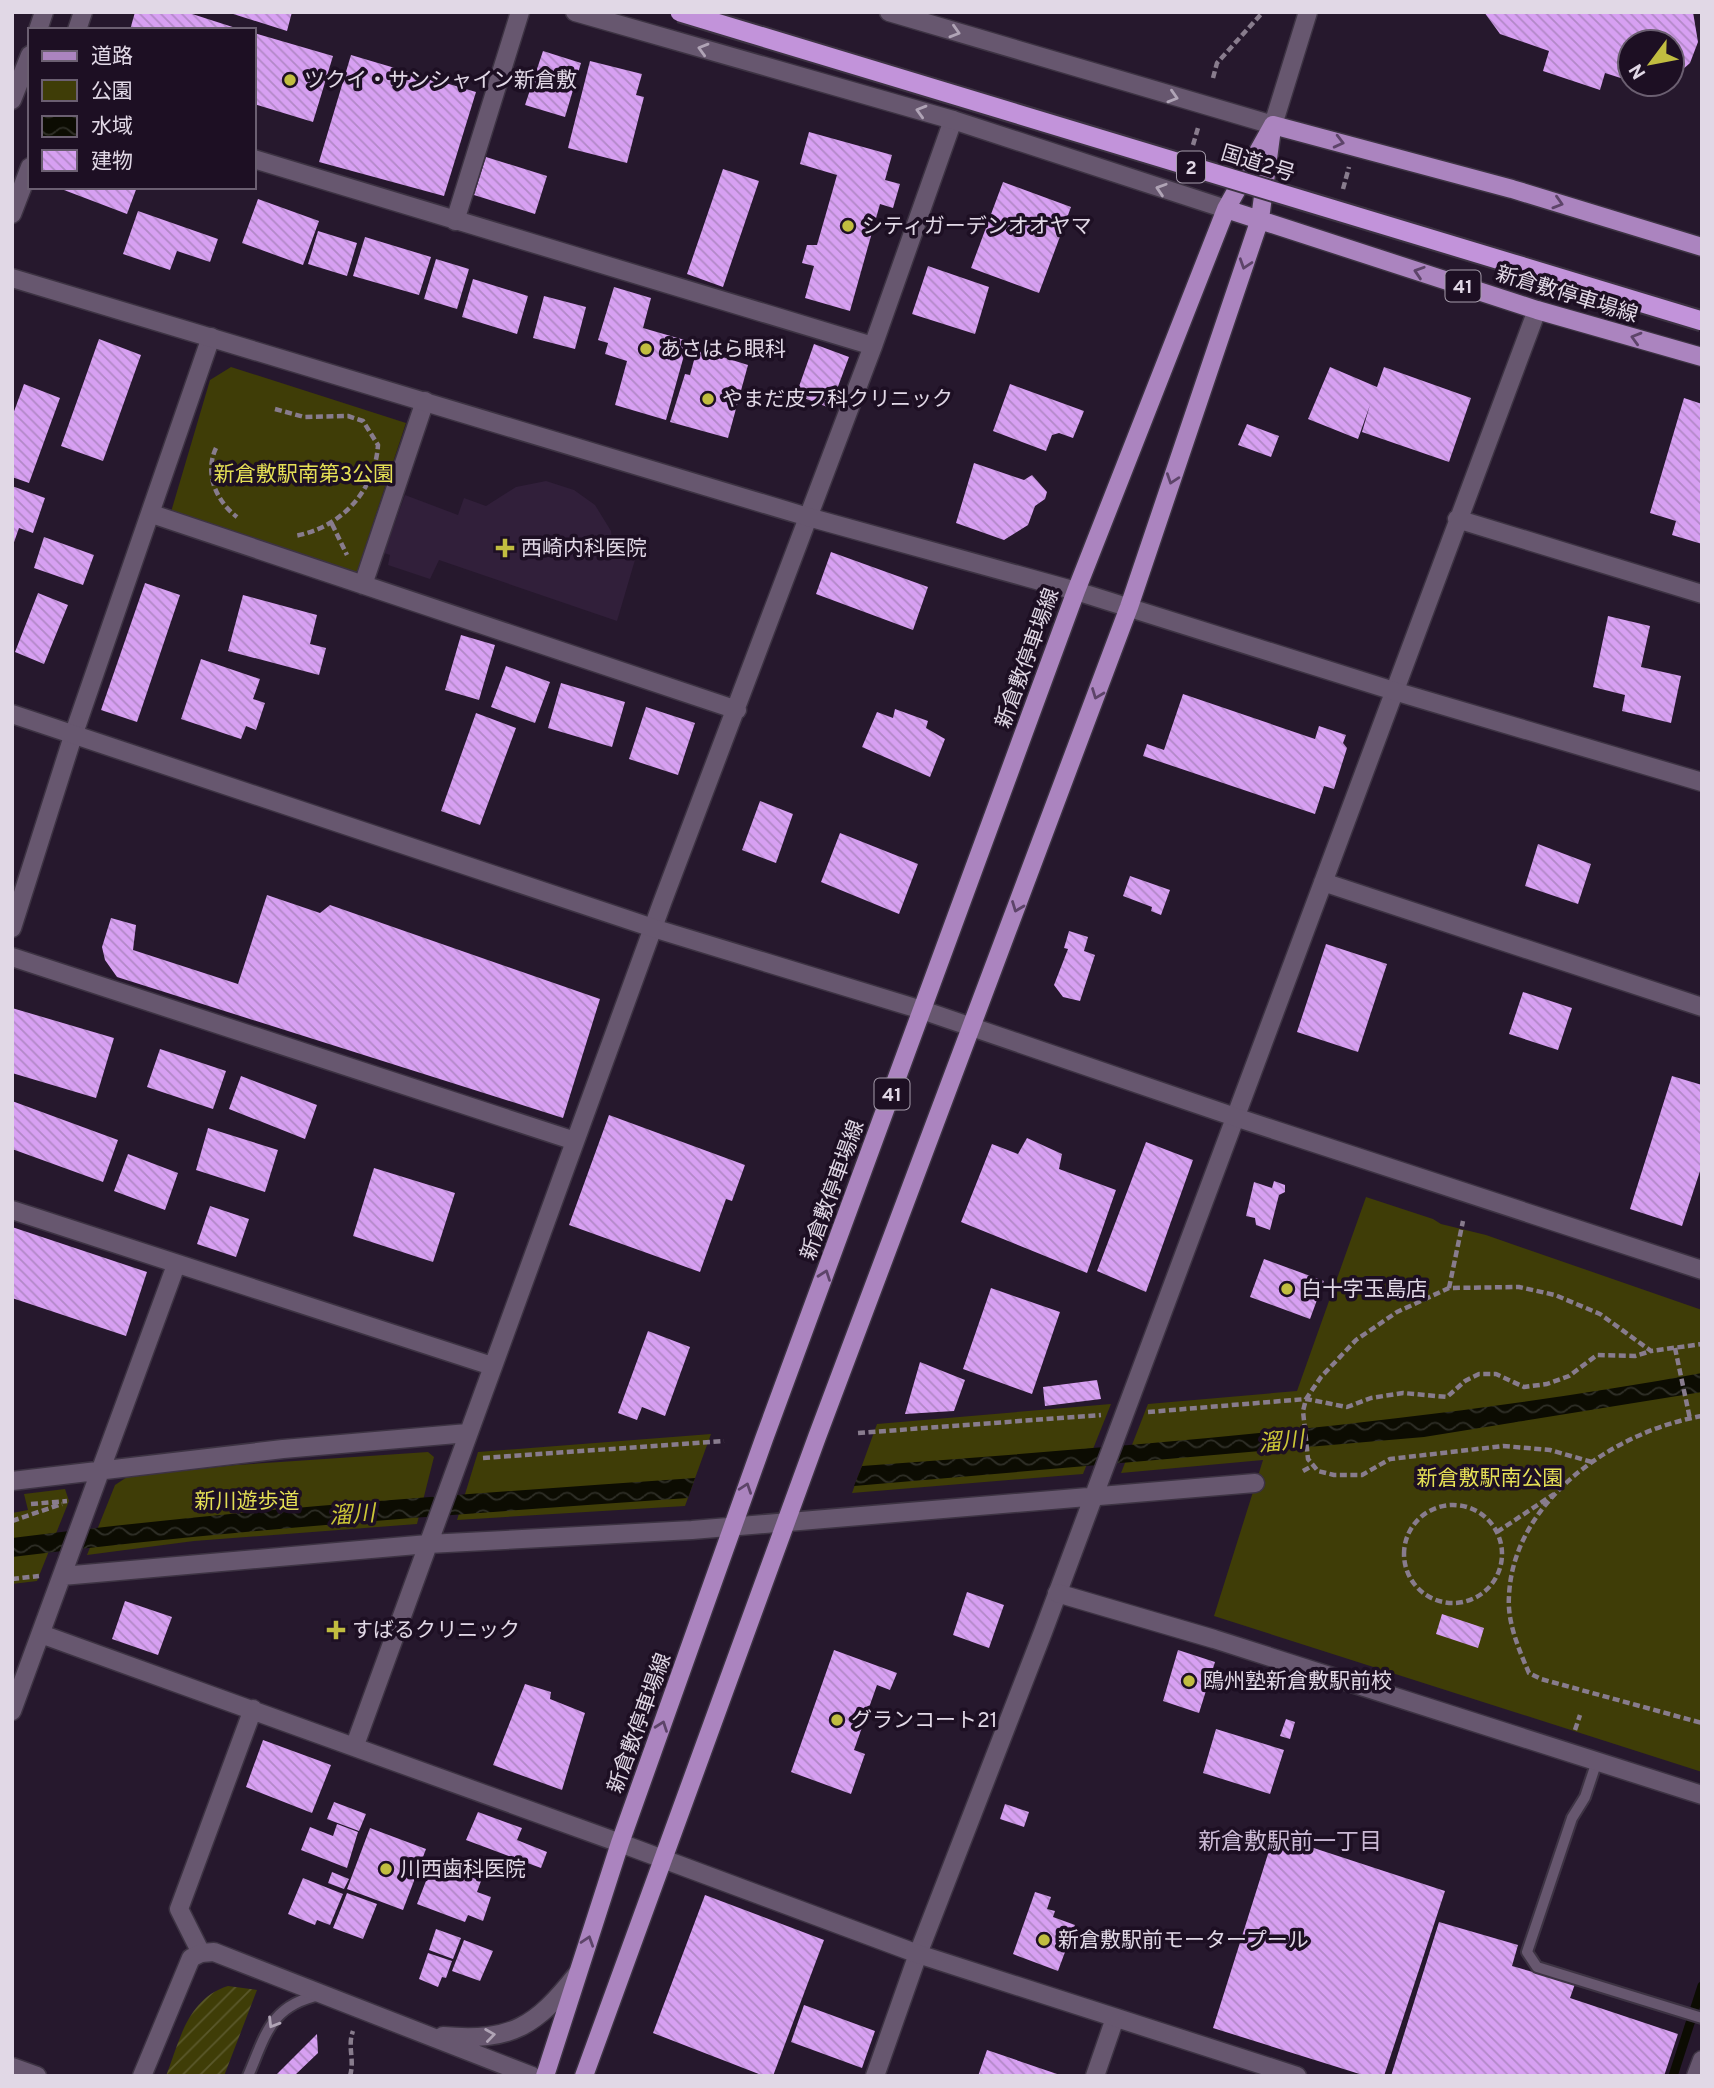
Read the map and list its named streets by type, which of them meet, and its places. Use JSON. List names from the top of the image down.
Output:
{
  "streets": {
    "highway": ["国道2号", "2"],
    "main road": ["41", "新倉敷停車場線"]
  },
  "crossings": [
    ["41", "新倉敷停車場線"]
  ],
  "districts": ["新倉敷駅前一丁目"],
  "water": ["溜川"],
  "parks": ["新倉敷駅南第3公園", "新倉敷駅南公園", "新川遊歩道"],
  "places": {
    "other": [
      "ツクイ・サンシャイン新倉敷",
      "シティガーデンオオヤマ",
      "あさはら眼科",
      "やまだ皮フ科クリニック",
      "白十字玉島店",
      "鴎州塾新倉敷駅前校",
      "グランコート21",
      "川西歯科医院",
      "新倉敷駅前モータープール"
    ],
    "health": ["西崎内科医院", "すばるクリニック"]
  },
  "legend": [
    "道路",
    "公園",
    "水域",
    "建物"
  ],
  "north": "bottom left"
}
